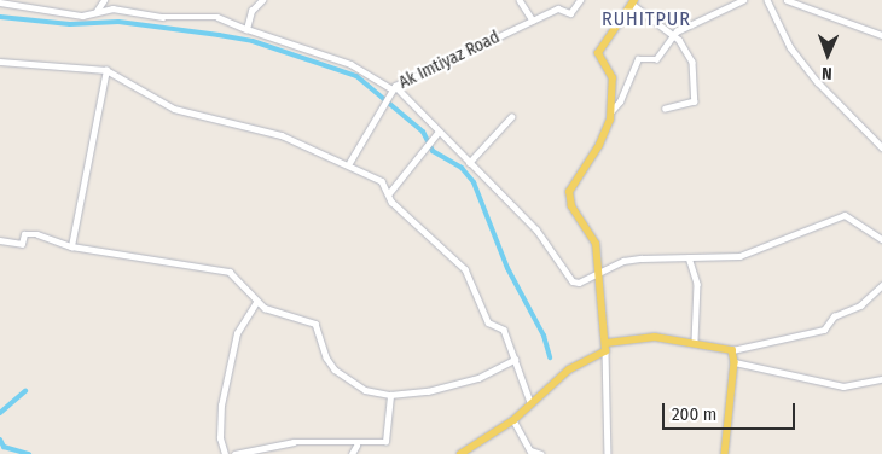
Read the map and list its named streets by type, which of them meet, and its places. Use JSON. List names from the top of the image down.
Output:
{
  "streets": {
    "street": ["Ak Imtiyaz Road"]
  },
  "districts": ["RUHITPUR"],
  "scale_bar": "200 m",
  "north": "bottom"
}
